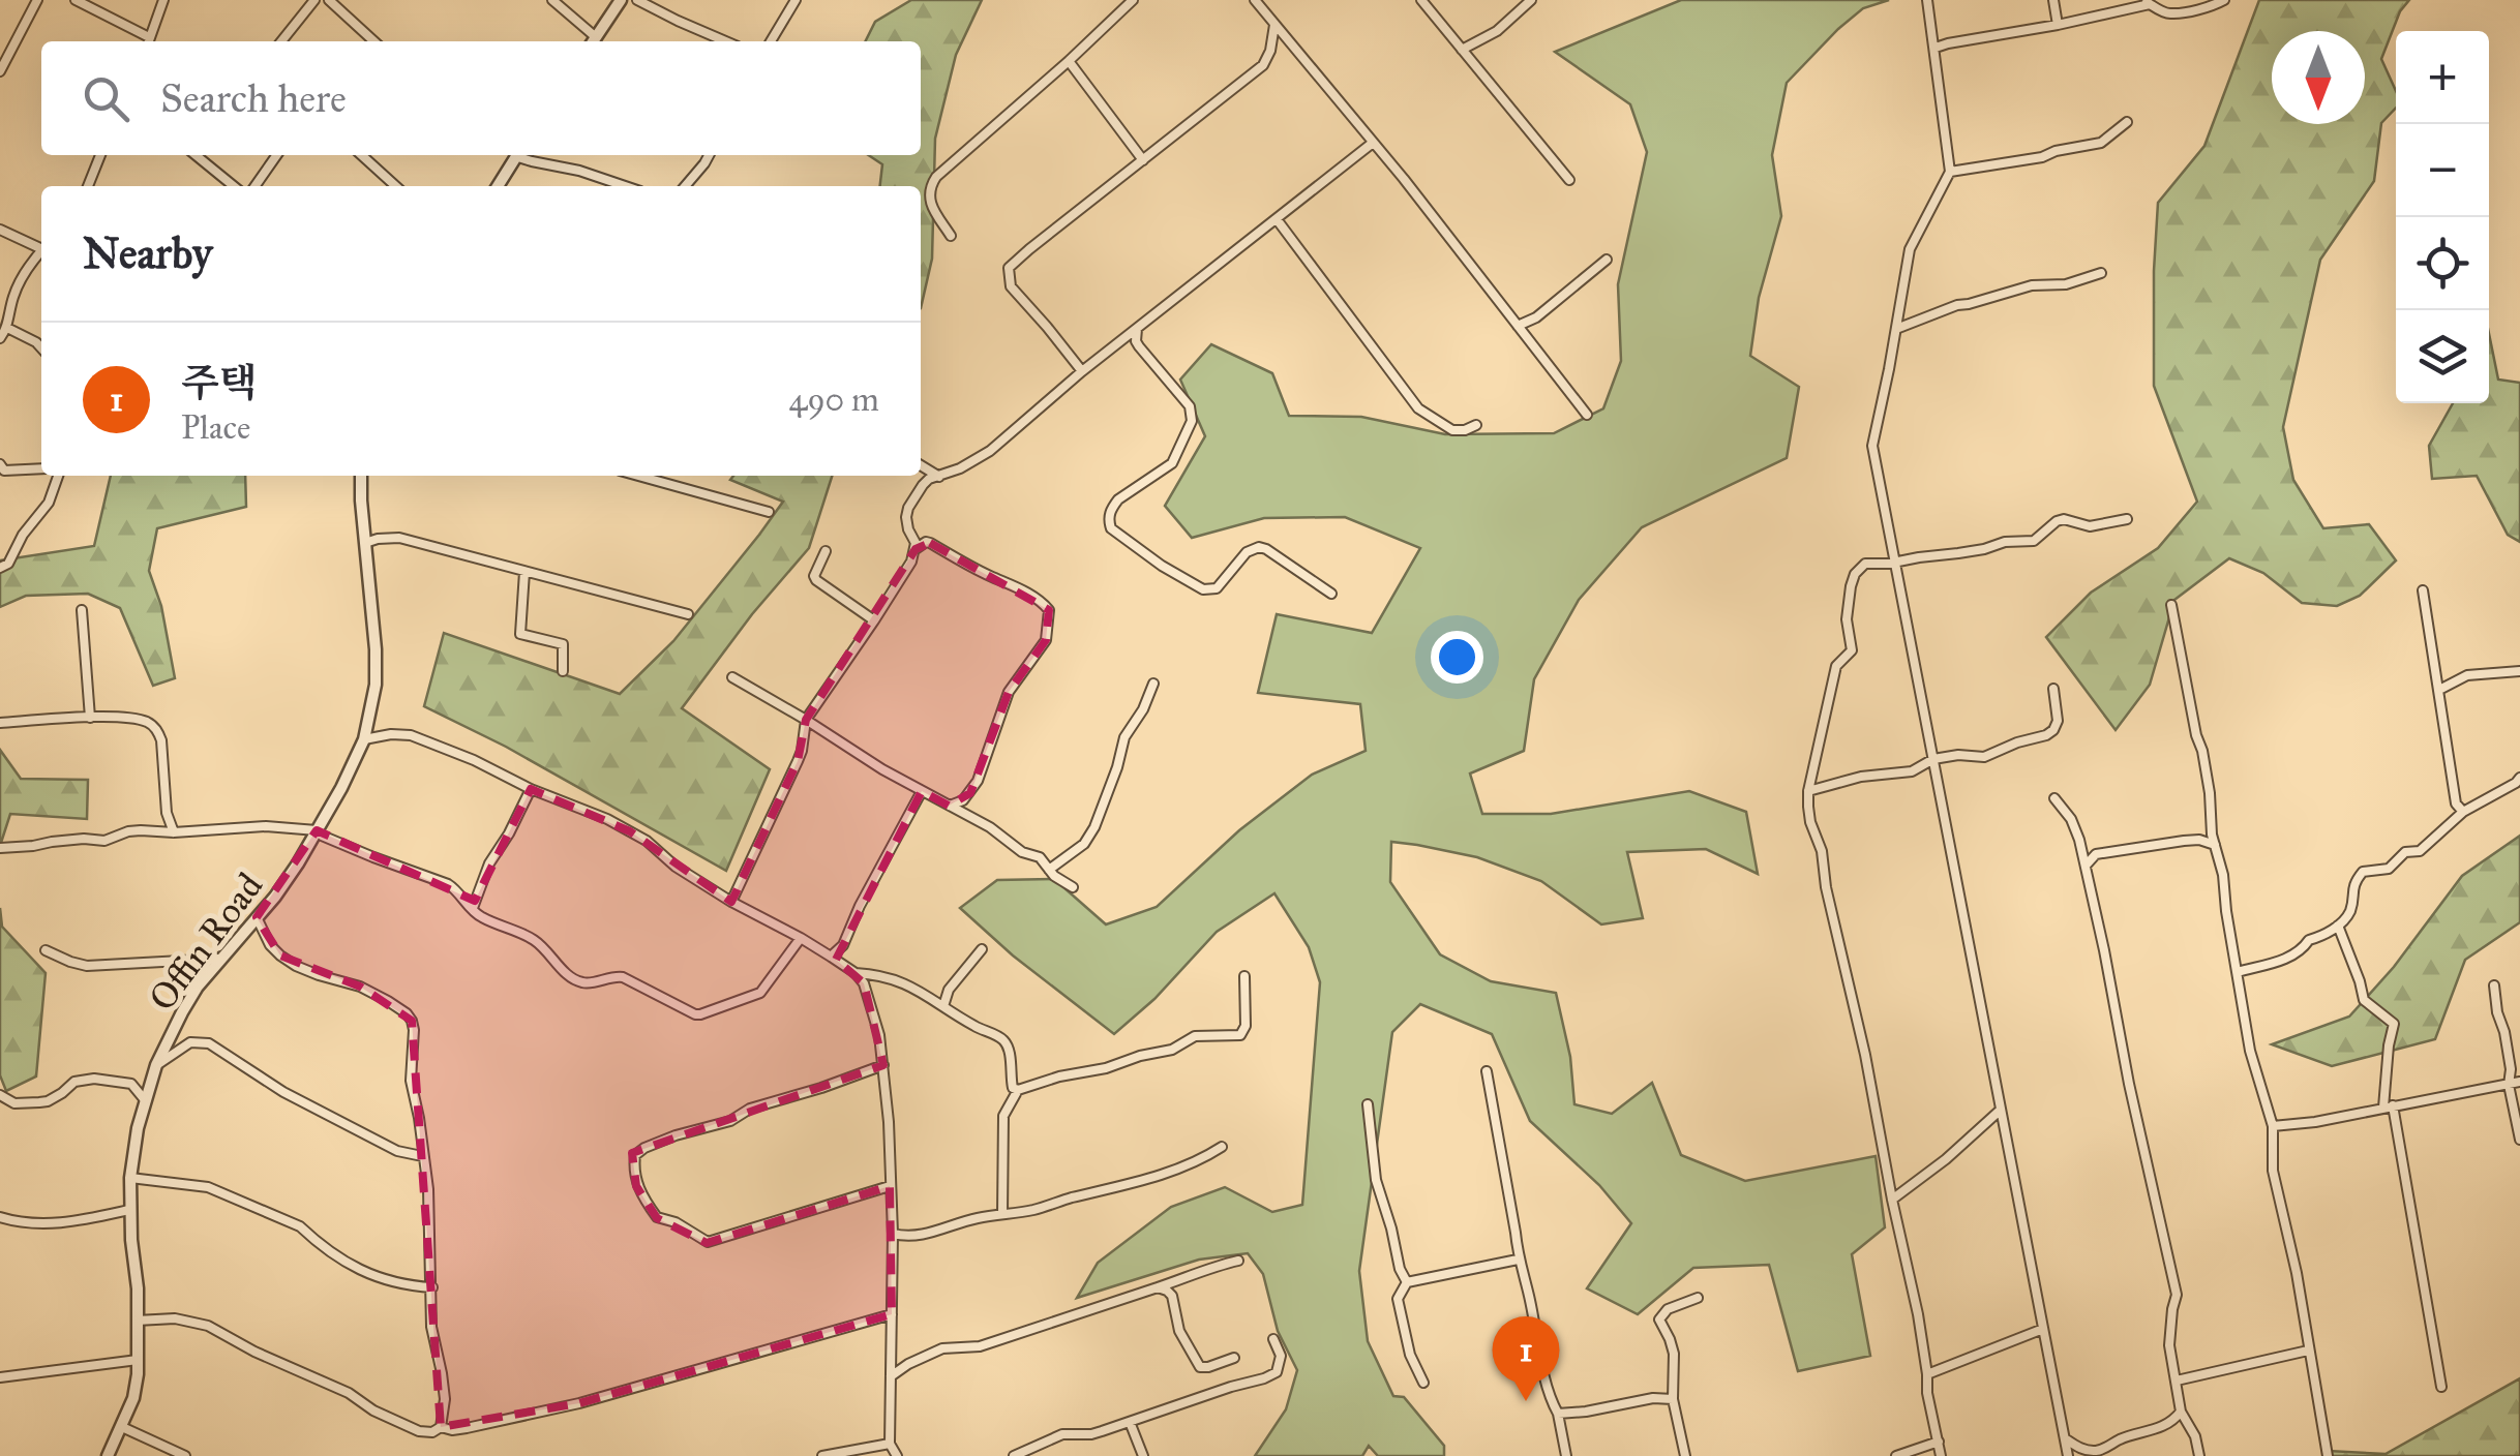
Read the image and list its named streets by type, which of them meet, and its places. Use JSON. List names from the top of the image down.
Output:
{
  "streets": {
    "street": ["Offin Road"]
  },
  "north": "bottom",
  "page": {
    "map_buttons": ["+", "−"],
    "search": "Search here",
    "heading": "Nearby",
    "list": [
      {
        "mark": "1",
        "name": "주택",
        "note": "Place",
        "value": "490 m"
      }
    ],
    "pins": "1"
  }
}
